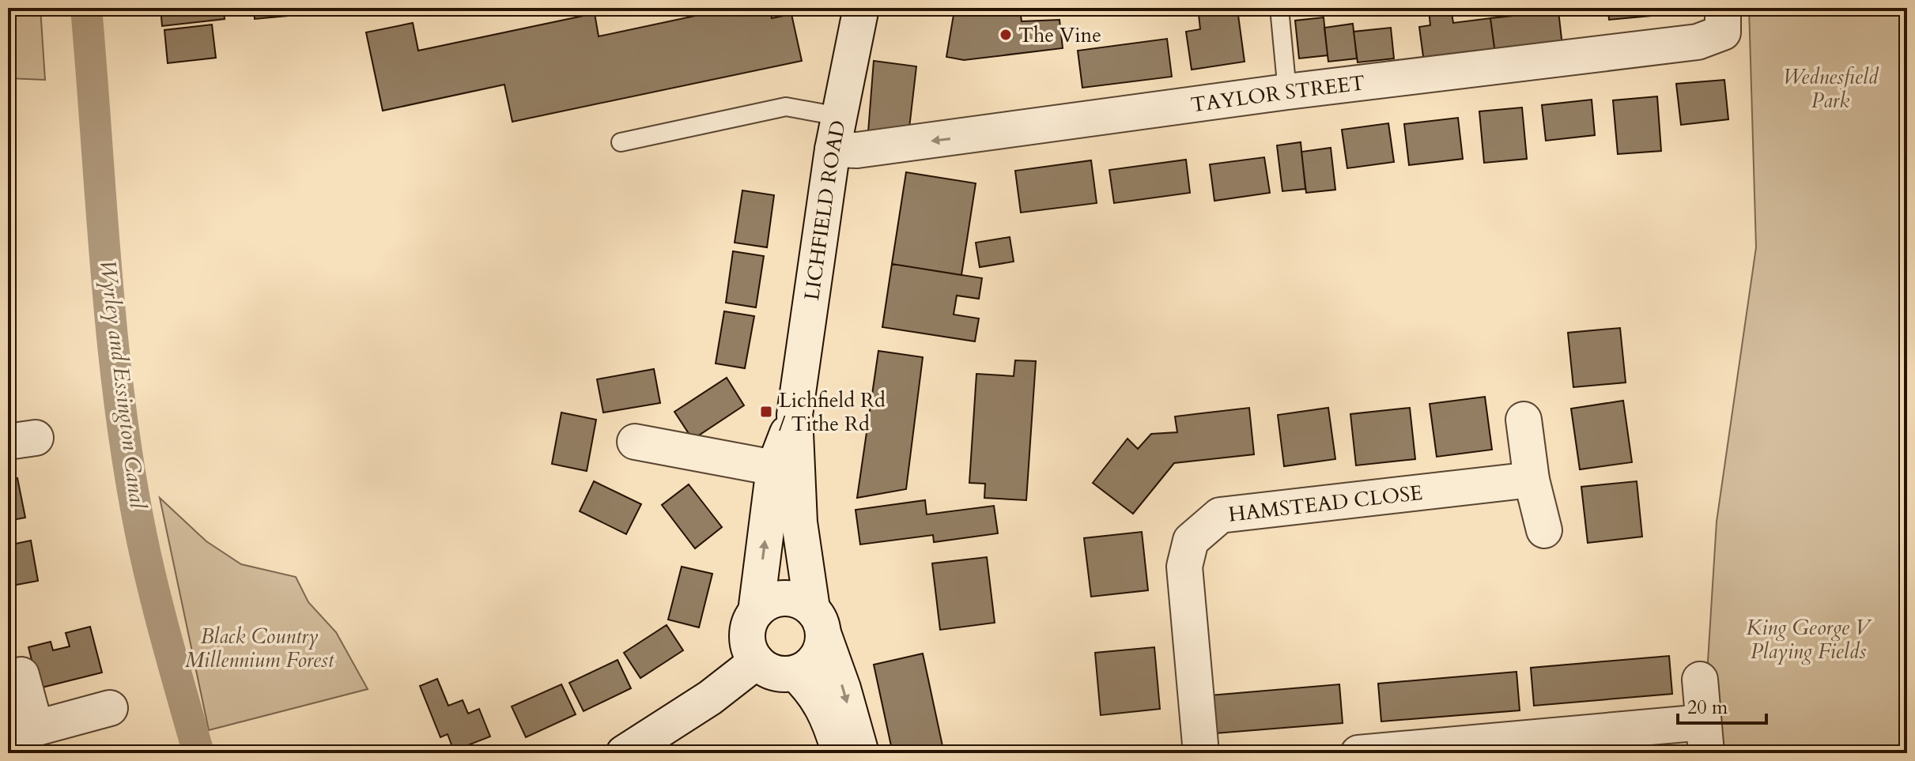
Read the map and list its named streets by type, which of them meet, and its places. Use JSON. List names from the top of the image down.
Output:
{
  "streets": {
    "street": ["TAYLOR STREET", "LICHFIELD ROAD", "HAMSTEAD CLOSE"]
  },
  "crossings": [
    ["TAYLOR STREET", "LICHFIELD ROAD"]
  ],
  "one_way": ["TAYLOR STREET"],
  "water": ["Wyrley and Essington Canal"],
  "parks": ["Wednesfield Park", "King George V Playing Fields", "Black Country Millennium Forest"],
  "places": {
    "other": ["The Vine"],
    "transit": ["Lichfield Rd / Tithe Rd"]
  },
  "scale_bar": "20 m"
}
